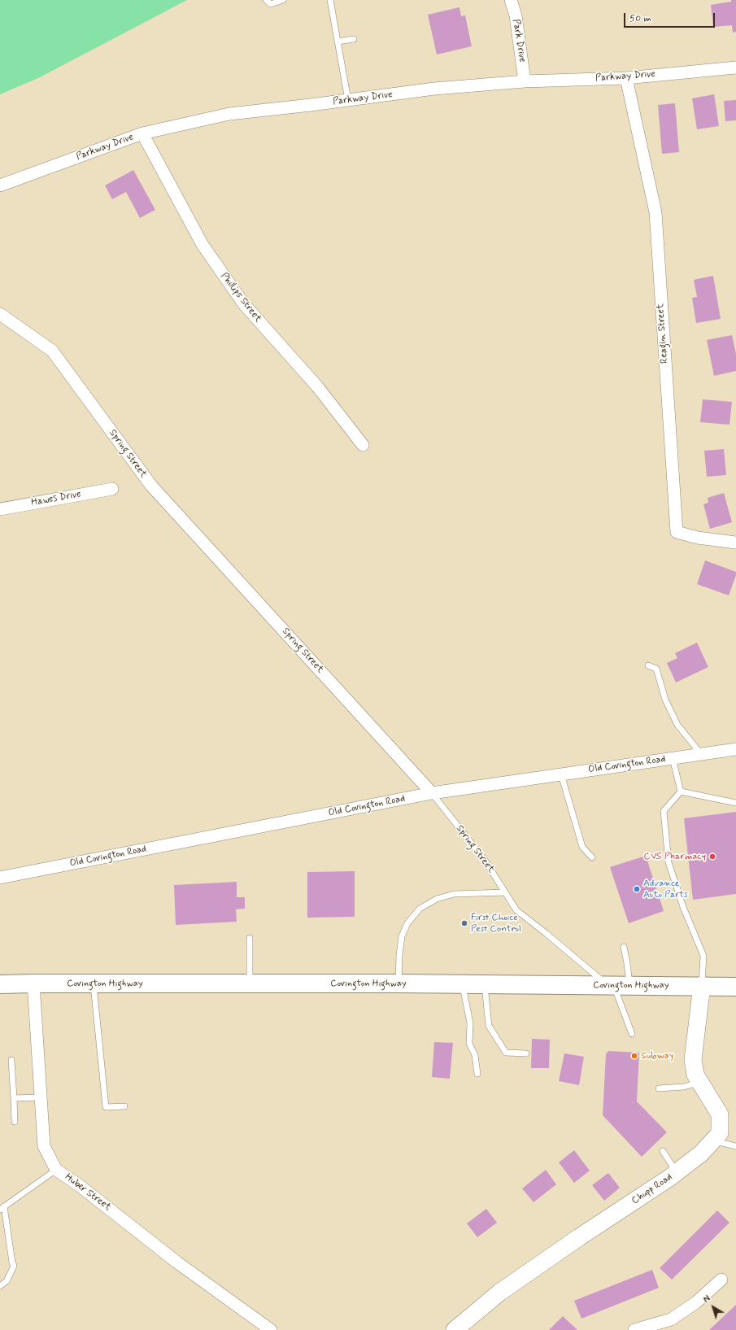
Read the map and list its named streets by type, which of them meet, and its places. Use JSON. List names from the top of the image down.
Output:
{
  "streets": {
    "main road": ["Covington Highway"],
    "street": [
      "Park Drive",
      "Parkway Drive",
      "Phillips Street",
      "Reagin Street",
      "Spring Street",
      "Hawes Drive",
      "Old Covington Road",
      "Chupp Road",
      "Huber Street"
    ]
  },
  "crossings": [
    ["Park Drive", "Parkway Drive"],
    ["Parkway Drive", "Phillips Street"],
    ["Parkway Drive", "Reagin Street"],
    ["Spring Street", "Old Covington Road"],
    ["Spring Street", "Covington Highway"],
    ["Covington Highway", "Chupp Road"],
    ["Covington Highway", "Huber Street"]
  ],
  "places": [
    "CVS Pharmacy",
    "Advance Auto Parts",
    "First Choice Pest Control",
    "Subway"
  ],
  "scale_bar": "50 m",
  "north": "top left"
}
